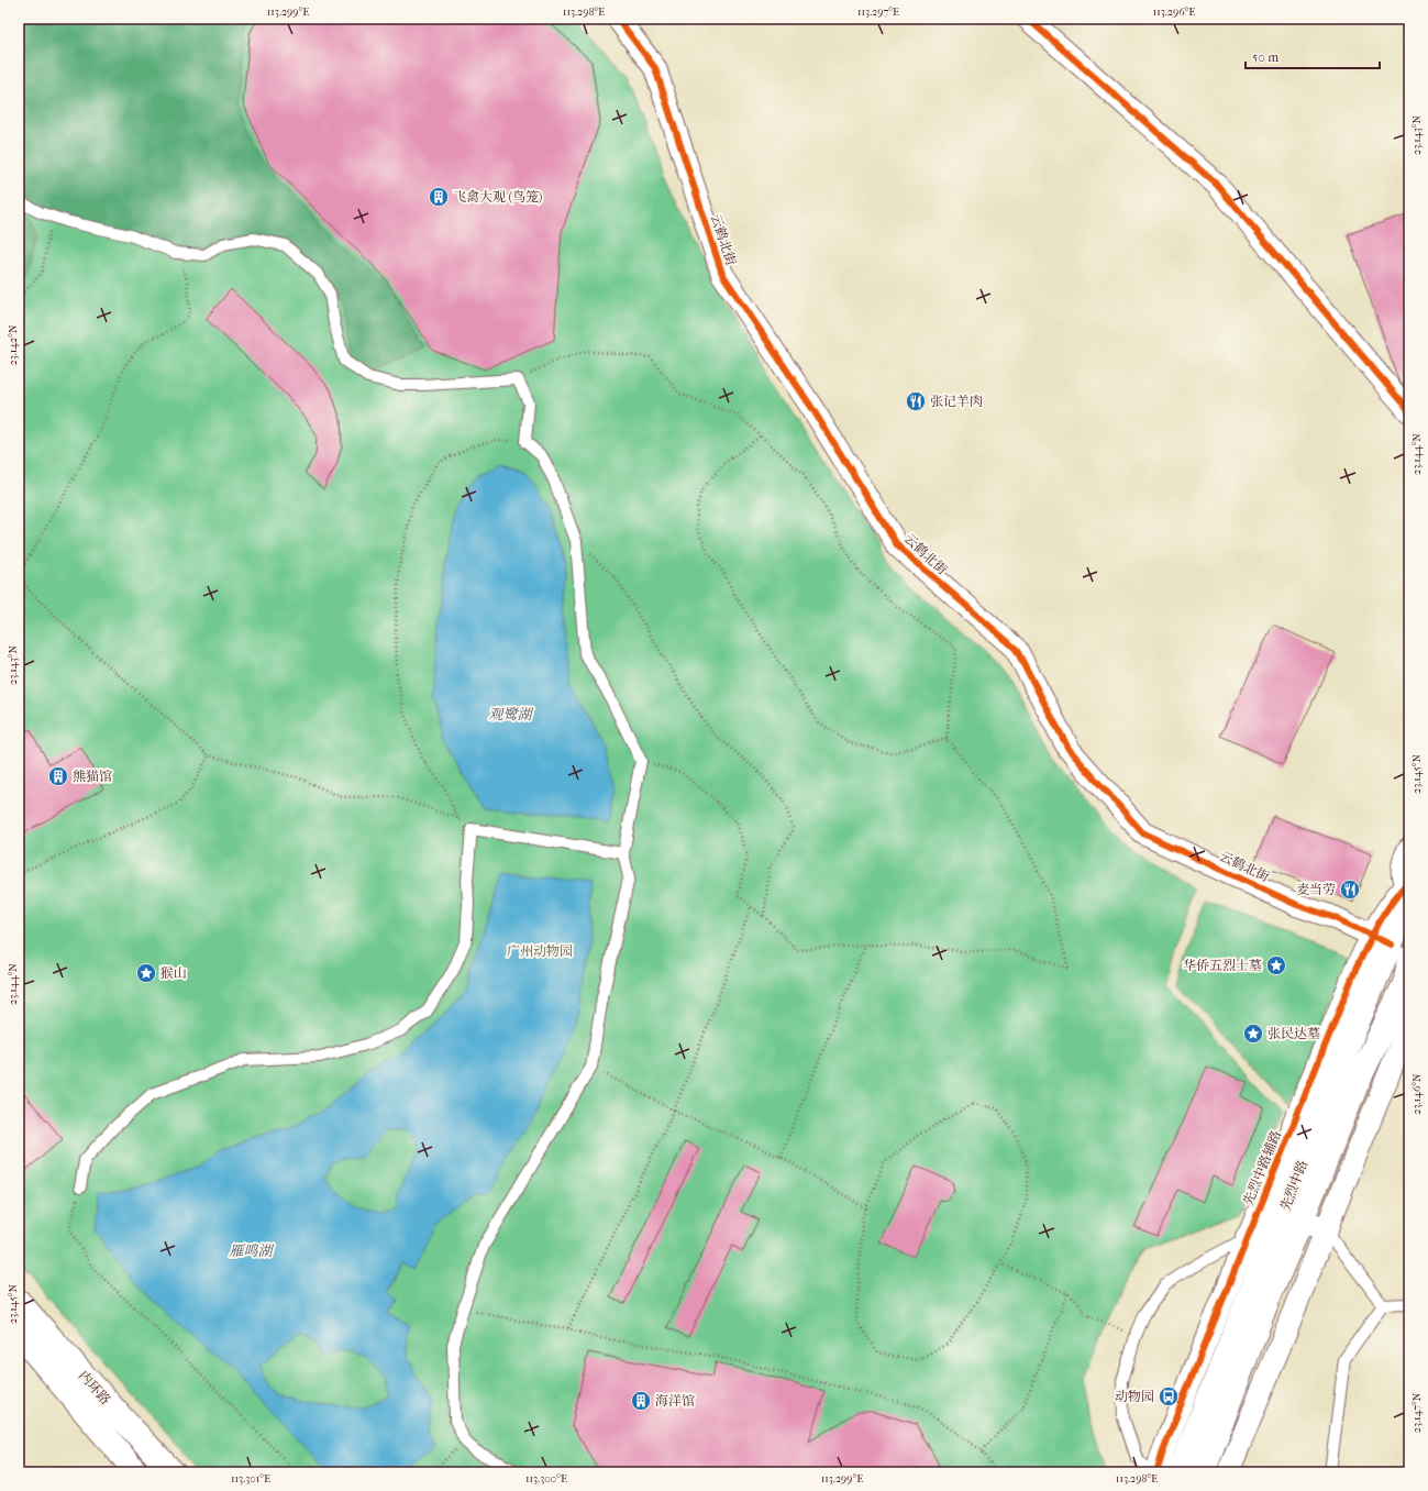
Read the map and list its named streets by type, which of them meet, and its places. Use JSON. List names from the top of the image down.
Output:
{
  "streets": {
    "main road": ["先烈中路", "内环路"],
    "street": ["云鹤北街", "先烈中路辅路"]
  },
  "crossings": [
    ["云鹤北街", "先烈中路辅路"],
    ["云鹤北街", "先烈中路"],
    ["先烈中路辅路", "先烈中路"]
  ],
  "water": ["观鹭湖", "雁鸣湖"],
  "parks": ["广州动物园"],
  "places": {
    "building": ["飞禽大观 (鸟笼)", "熊猫馆", "海洋馆"],
    "restaurant": ["张记羊肉", "麦当劳"],
    "place": ["华侨五烈士墓", "猴山", "张民达墓"],
    "bus stop": ["动物园"]
  },
  "scale_bar": "50 m",
  "coordinates": [
    "113.299°E",
    "113.298°E",
    "113.297°E",
    "113.296°E",
    "23.143°N",
    "23.142°N",
    "23.144°N",
    "23.145°N",
    "23.146°N",
    "23.147°N",
    "113.301°E",
    "113.300°E"
  ]
}
